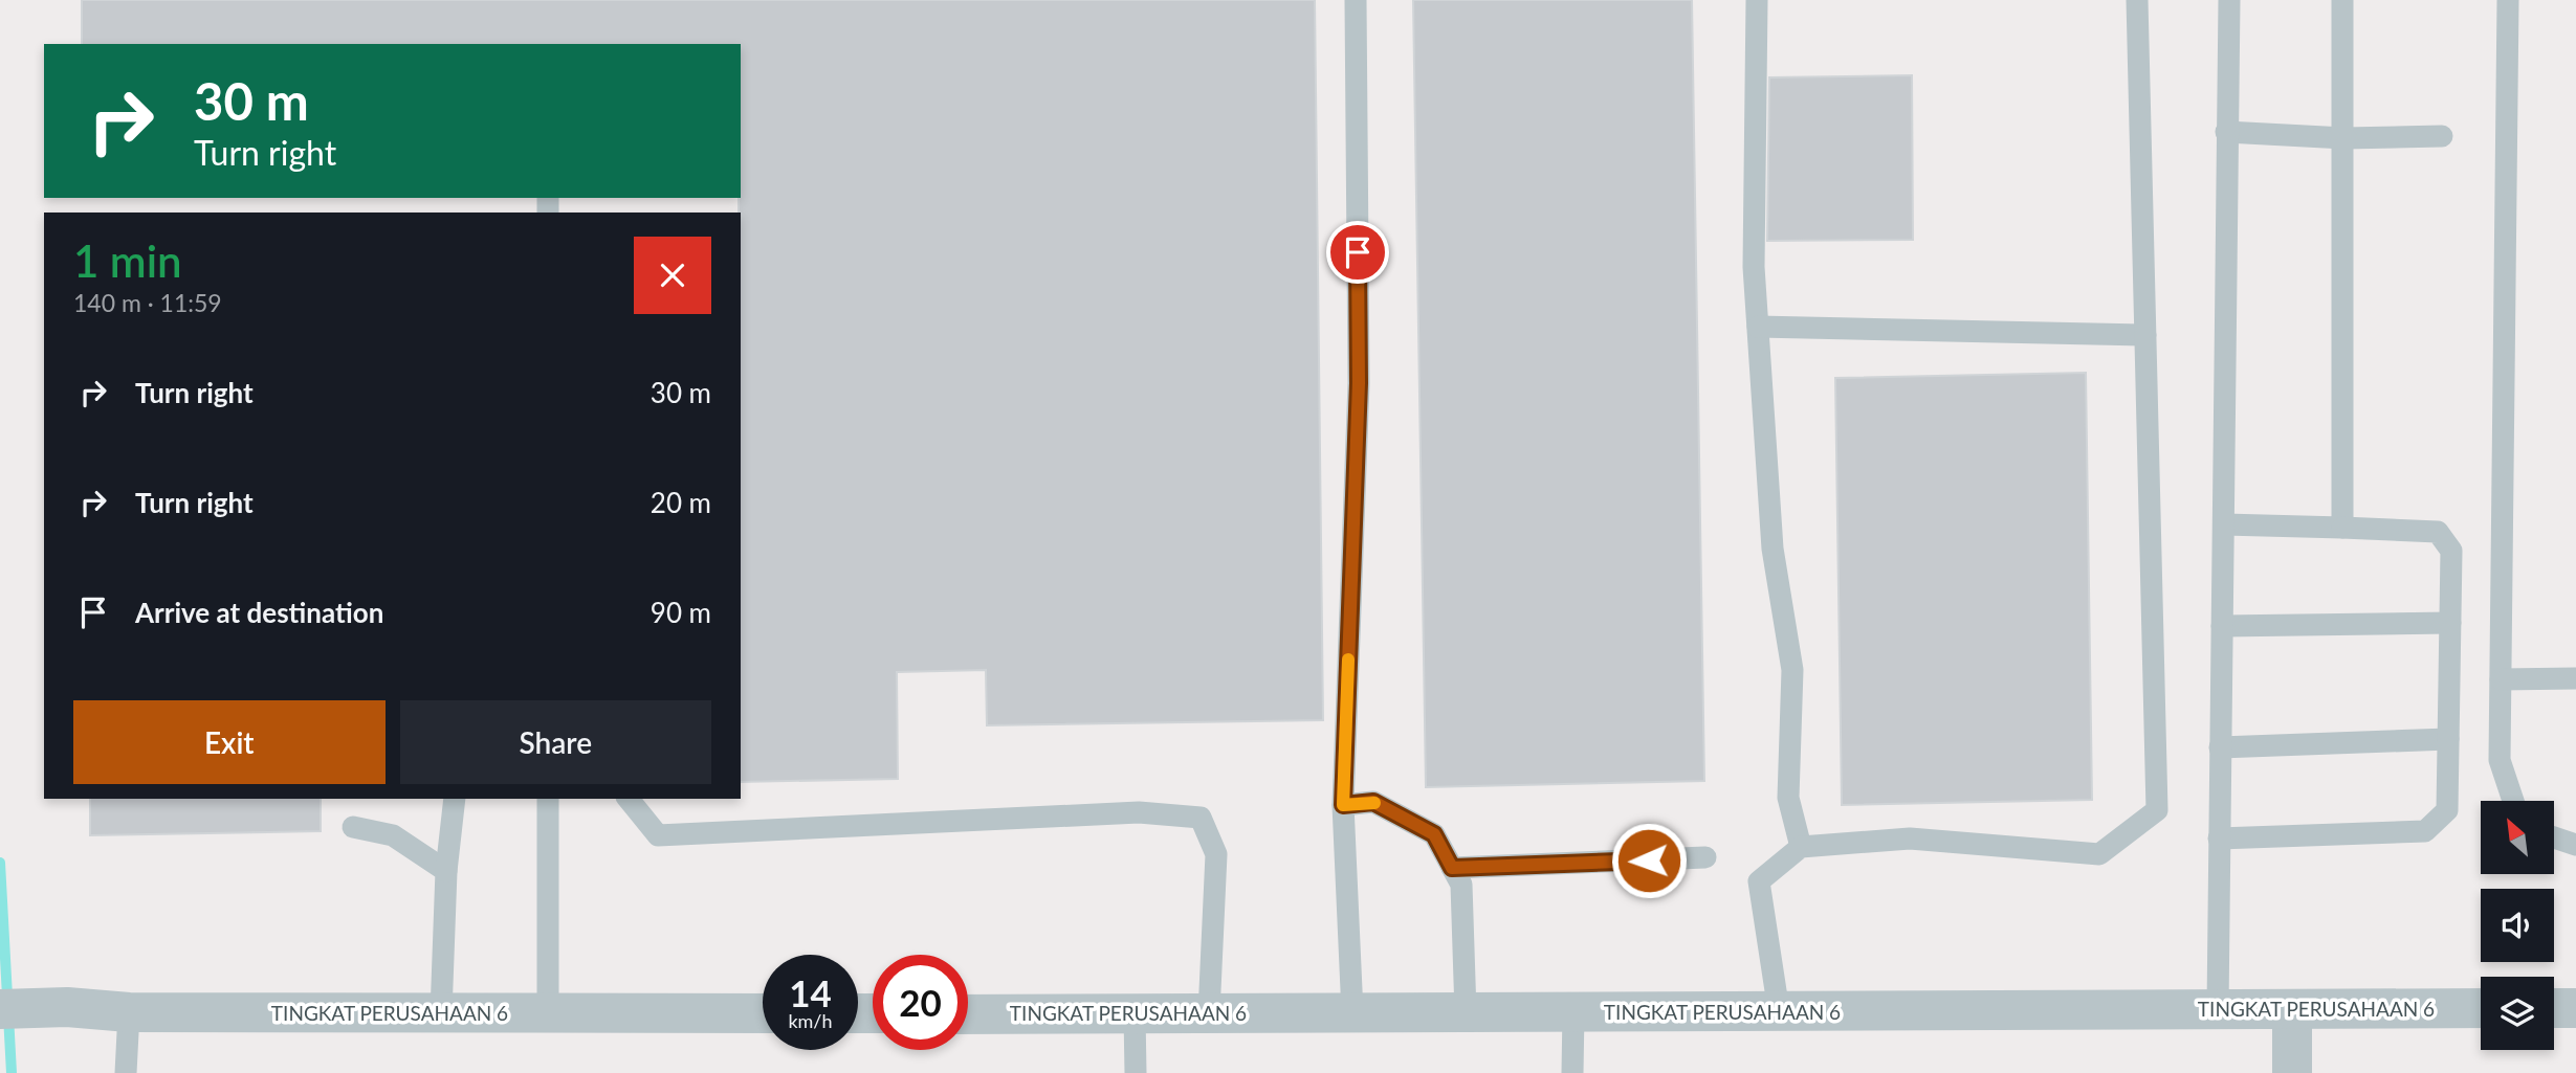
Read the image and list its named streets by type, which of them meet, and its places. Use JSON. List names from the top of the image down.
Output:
{
  "streets": {
    "street": ["TINGKAT PERUSAHAAN 6"]
  },
  "north": "top left",
  "page": {
    "turn": ["30 m", "Turn right"],
    "heading": ["1 min", "140 m · 11:59"],
    "list": [
      {
        "name": "Turn right",
        "value": "30 m"
      },
      {
        "name": "Turn right",
        "value": "20 m"
      },
      {
        "name": "Arrive at destination",
        "value": "90 m"
      }
    ],
    "buttons": ["Exit", "Share"],
    "speed": "14 km/h",
    "limit": "20"
  }
}
